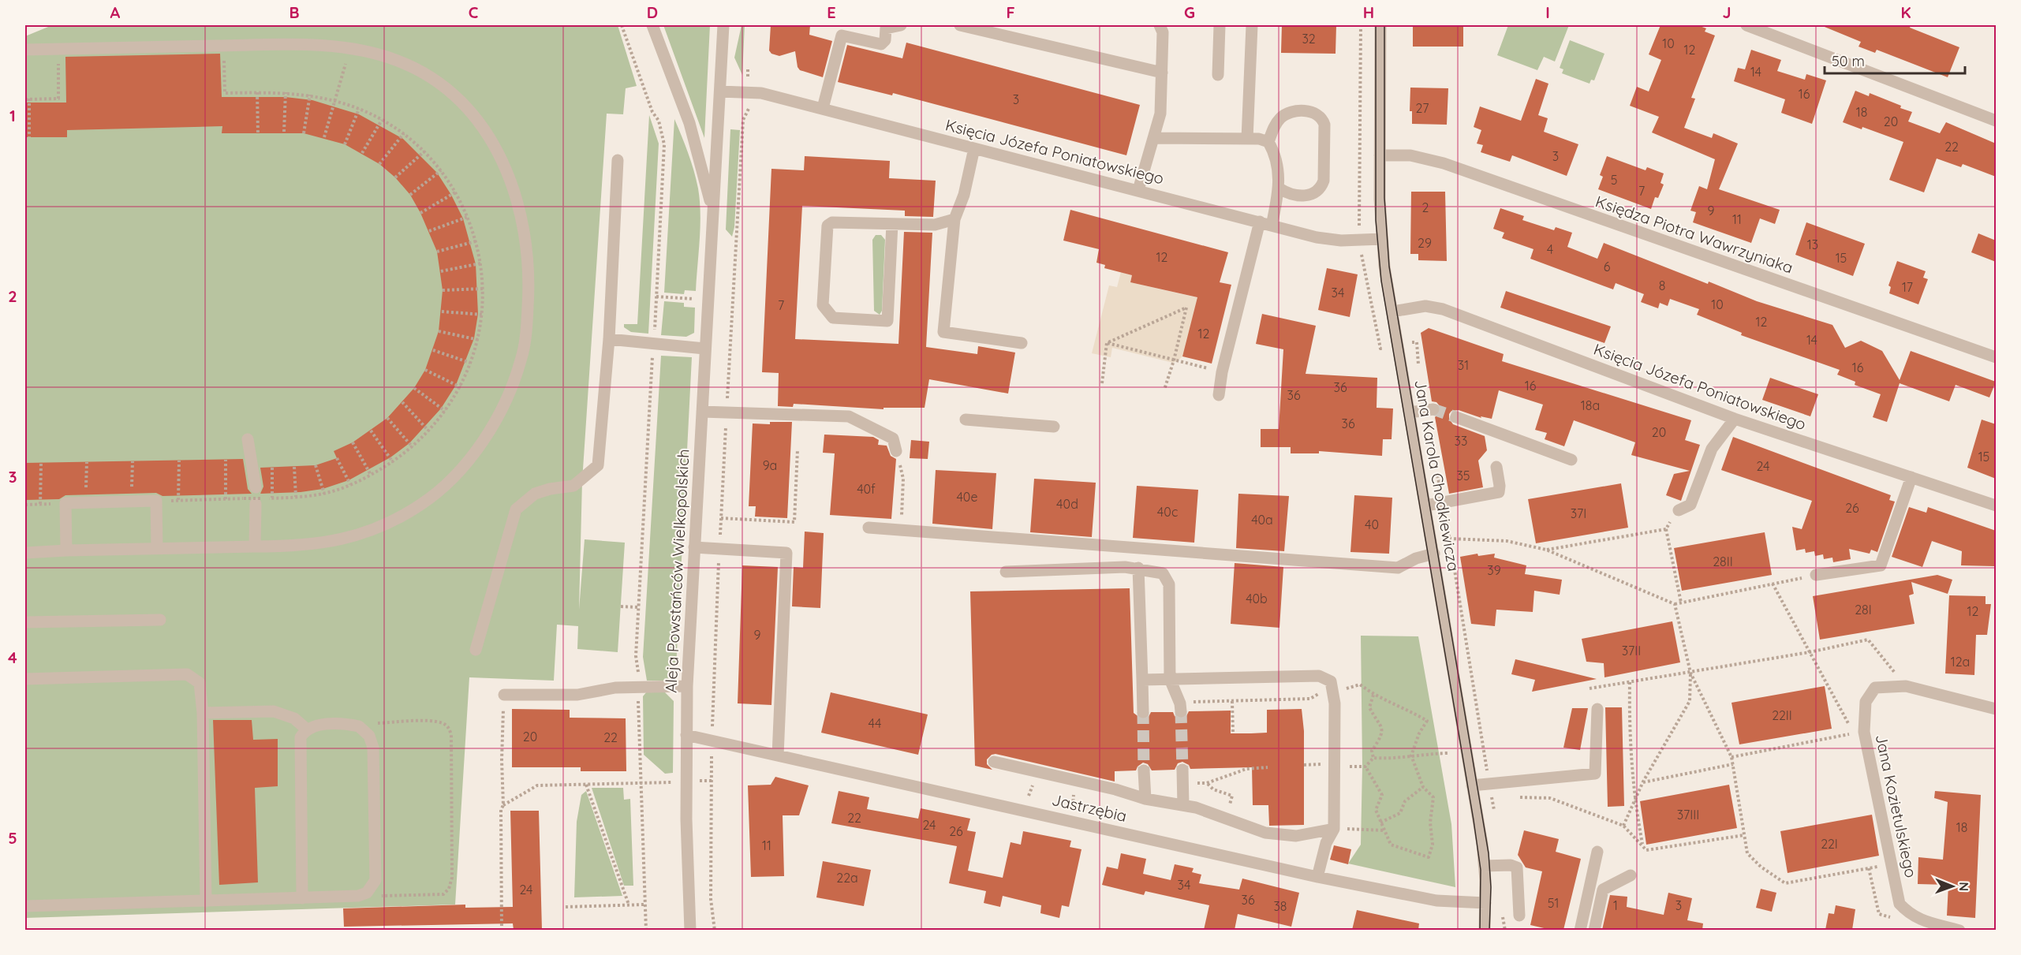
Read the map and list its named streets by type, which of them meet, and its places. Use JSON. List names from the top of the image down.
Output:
{
  "streets": {
    "street": [
      "Księcia Józefa Poniatowskiego",
      "Księdza Piotra Wawrzyniaka",
      "Jana Karola Chodkiewicza",
      "Aleja Powstańców Wielkopolskich",
      "Jana Kozietulskiego",
      "Jastrzębia"
    ]
  },
  "crossings": [
    ["Księcia Józefa Poniatowskiego", "Jana Karola Chodkiewicza"],
    ["Księcia Józefa Poniatowskiego", "Aleja Powstańców Wielkopolskich"],
    ["Księdza Piotra Wawrzyniaka", "Jana Karola Chodkiewicza"],
    ["Jana Karola Chodkiewicza", "Jastrzębia"],
    ["Aleja Powstańców Wielkopolskich", "Jastrzębia"]
  ],
  "house_numbers": [
    "32",
    "10",
    "12",
    "14",
    "16",
    "3",
    "27",
    "18",
    "20",
    "22",
    "3",
    "5",
    "7",
    "2",
    "9",
    "11",
    "29",
    "13",
    "4",
    "12",
    "15",
    "6",
    "8",
    "17",
    "34",
    "10",
    "7",
    "12",
    "12",
    "14",
    "31",
    "16",
    "16",
    "36",
    "36",
    "18a",
    "36",
    "20",
    "33",
    "15",
    "9a",
    "24",
    "35",
    "40f",
    "40e",
    "40d",
    "26",
    "40c",
    "37I",
    "40a",
    "40",
    "28II",
    "39",
    "40b",
    "28I",
    "12",
    "9",
    "37II",
    "12a",
    "22II",
    "44",
    "20",
    "22",
    "37III",
    "22",
    "24",
    "18",
    "26",
    "22I",
    "11",
    "22a",
    "34",
    "24",
    "36",
    "51",
    "1",
    "3",
    "38"
  ],
  "scale_bar": "50 m",
  "north": "right",
  "grid": {
    "columns": [
      "A",
      "B",
      "C",
      "D",
      "E",
      "F",
      "G",
      "H",
      "I",
      "J",
      "K"
    ],
    "rows": [
      "1",
      "2",
      "3",
      "4",
      "5"
    ]
  }
}
